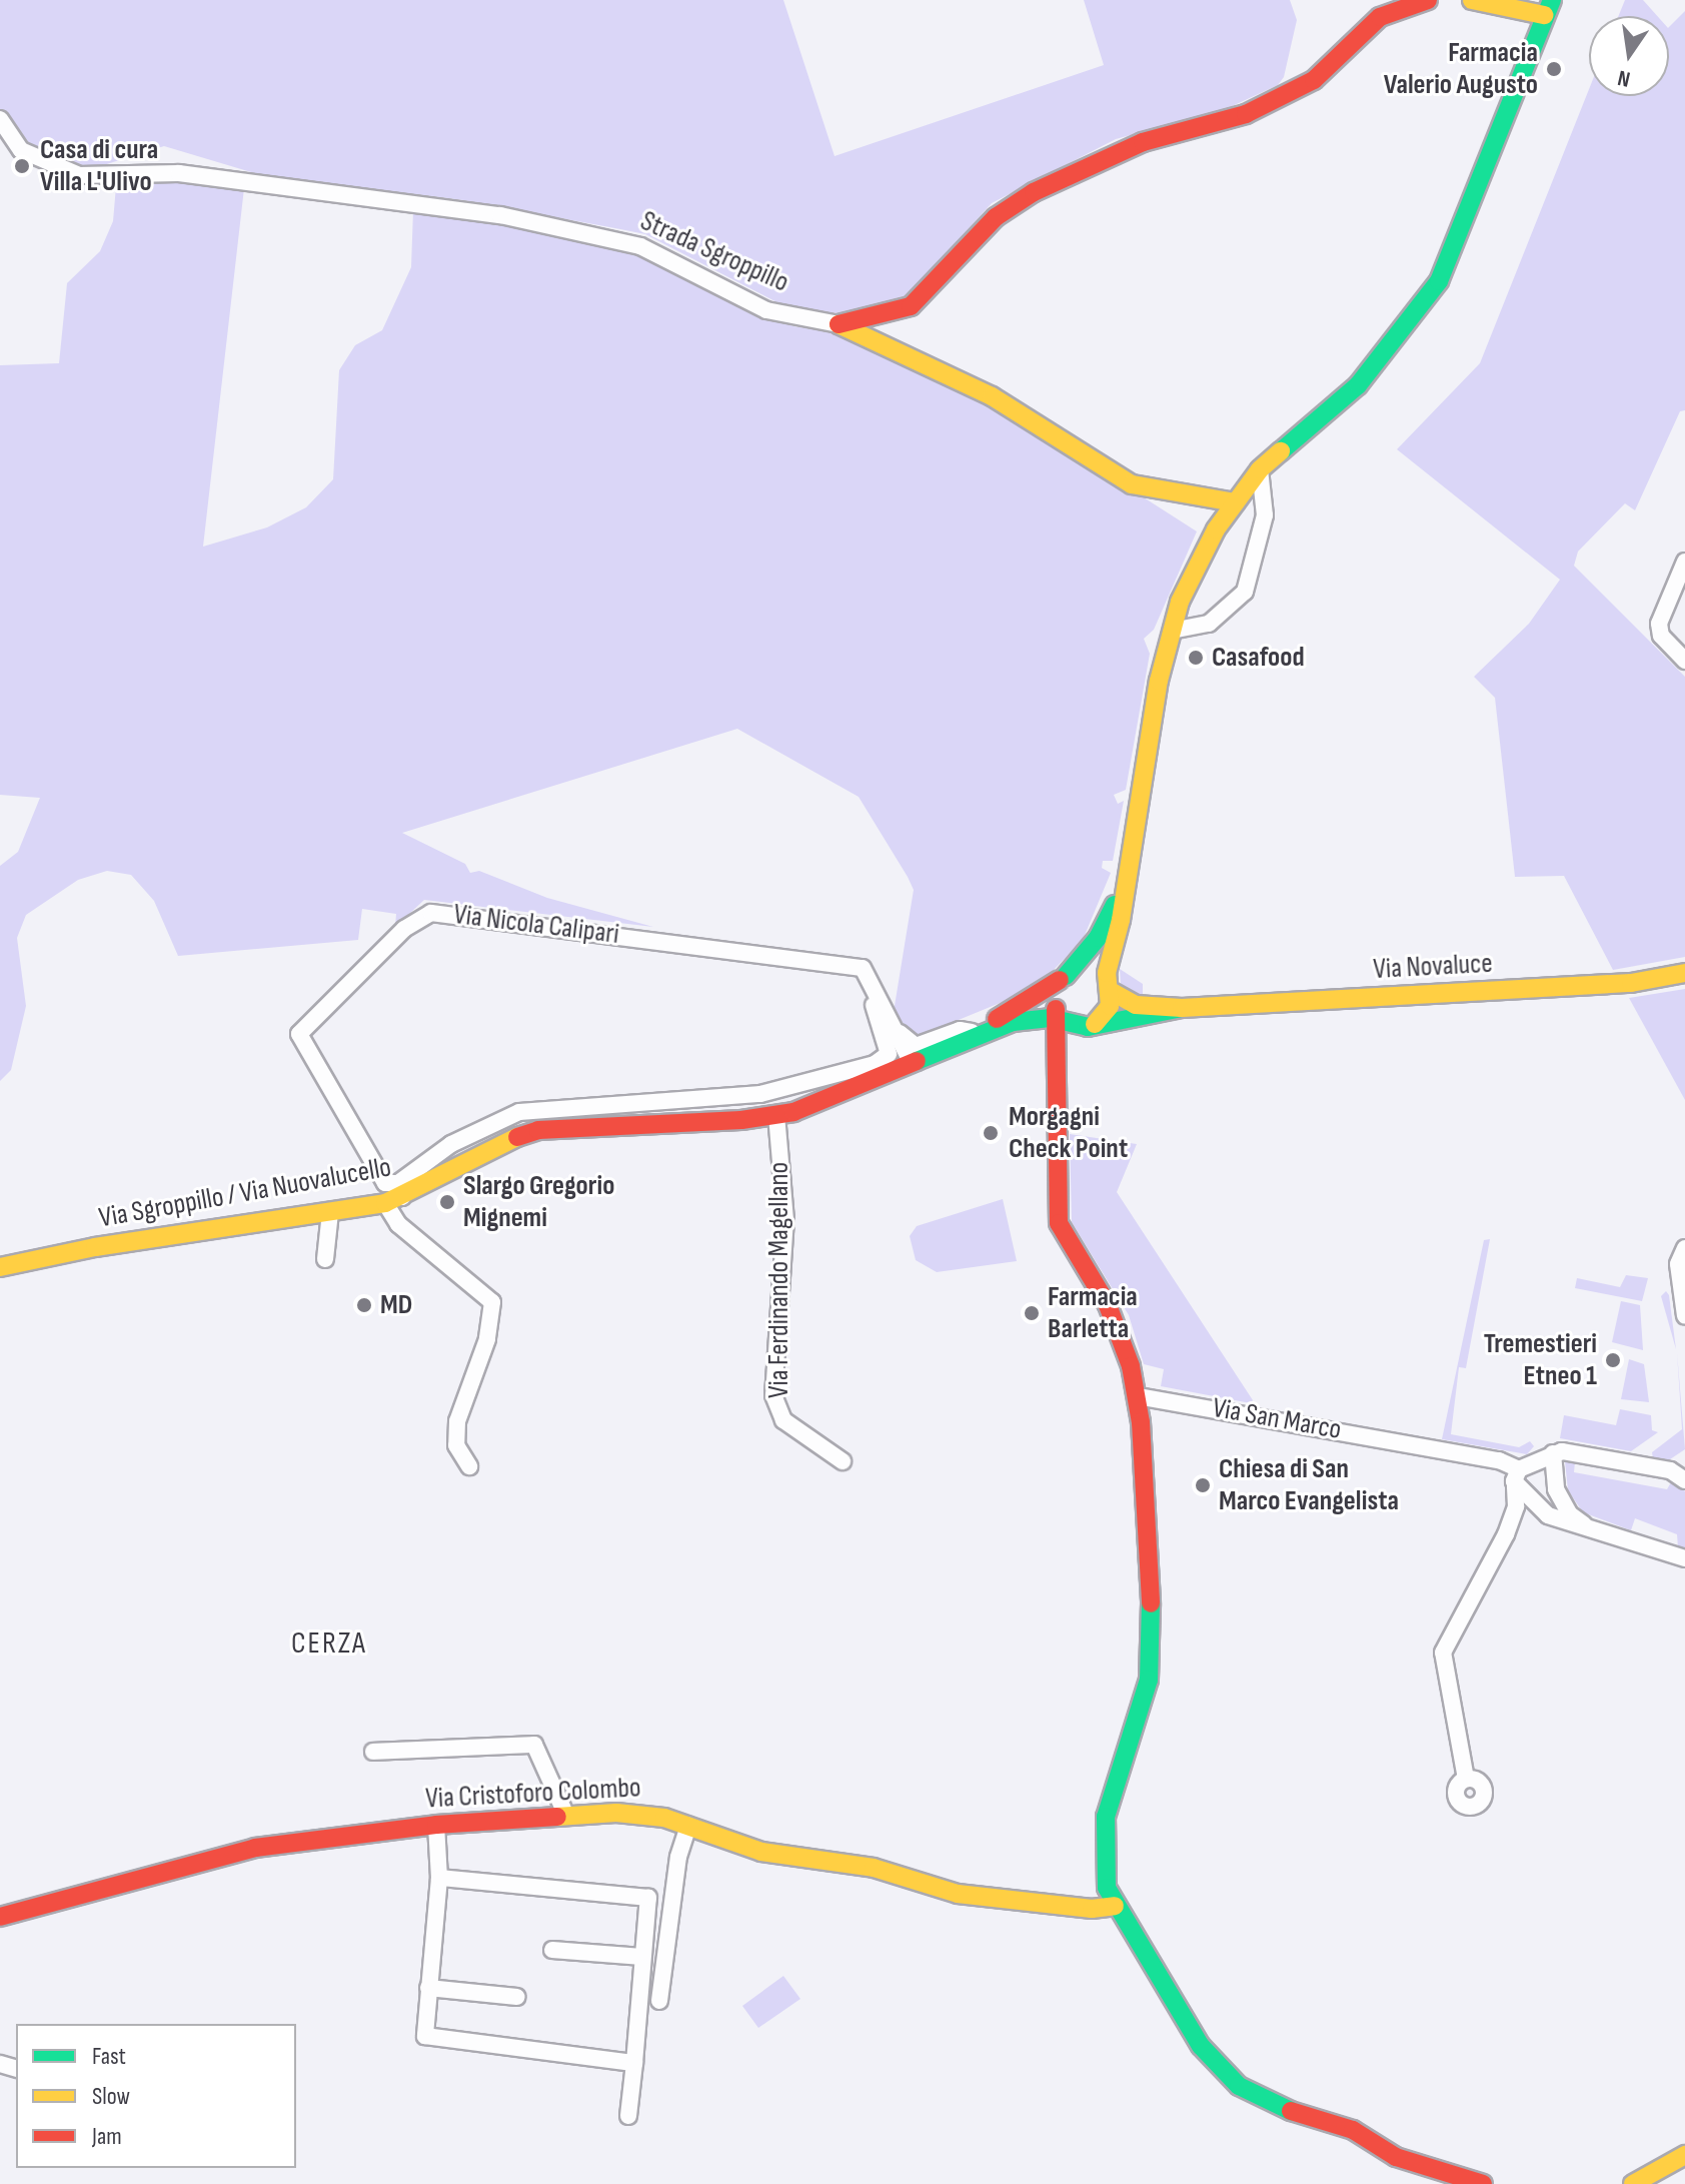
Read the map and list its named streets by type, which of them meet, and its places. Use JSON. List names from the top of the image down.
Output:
{
  "streets": {
    "main road": [
      "Strada Sgroppillo",
      "Via Novaluce",
      "Via Sgroppillo / Via Nuovalucello",
      "Via Cristoforo Colombo"
    ],
    "street": ["Via Nicola Calipari", "Via Ferdinando Magellano", "Via San Marco"]
  },
  "crossings": [
    ["Via Nicola Calipari", "Via Sgroppillo / Via Nuovalucello"],
    ["Via Sgroppillo / Via Nuovalucello", "Via Ferdinando Magellano"]
  ],
  "districts": ["CERZA"],
  "places": [
    "Farmacia Valerio Augusto",
    "Casa di cura Villa L'Ulivo",
    "Casafood",
    "Morgagni Check Point",
    "Slargo Gregorio Mignemi",
    "MD",
    "Farmacia Barletta",
    "Tremestieri Etneo 1",
    "Chiesa di San Marco Evangelista"
  ],
  "legend": ["Fast", "Slow", "Jam"],
  "north": "bottom"
}
